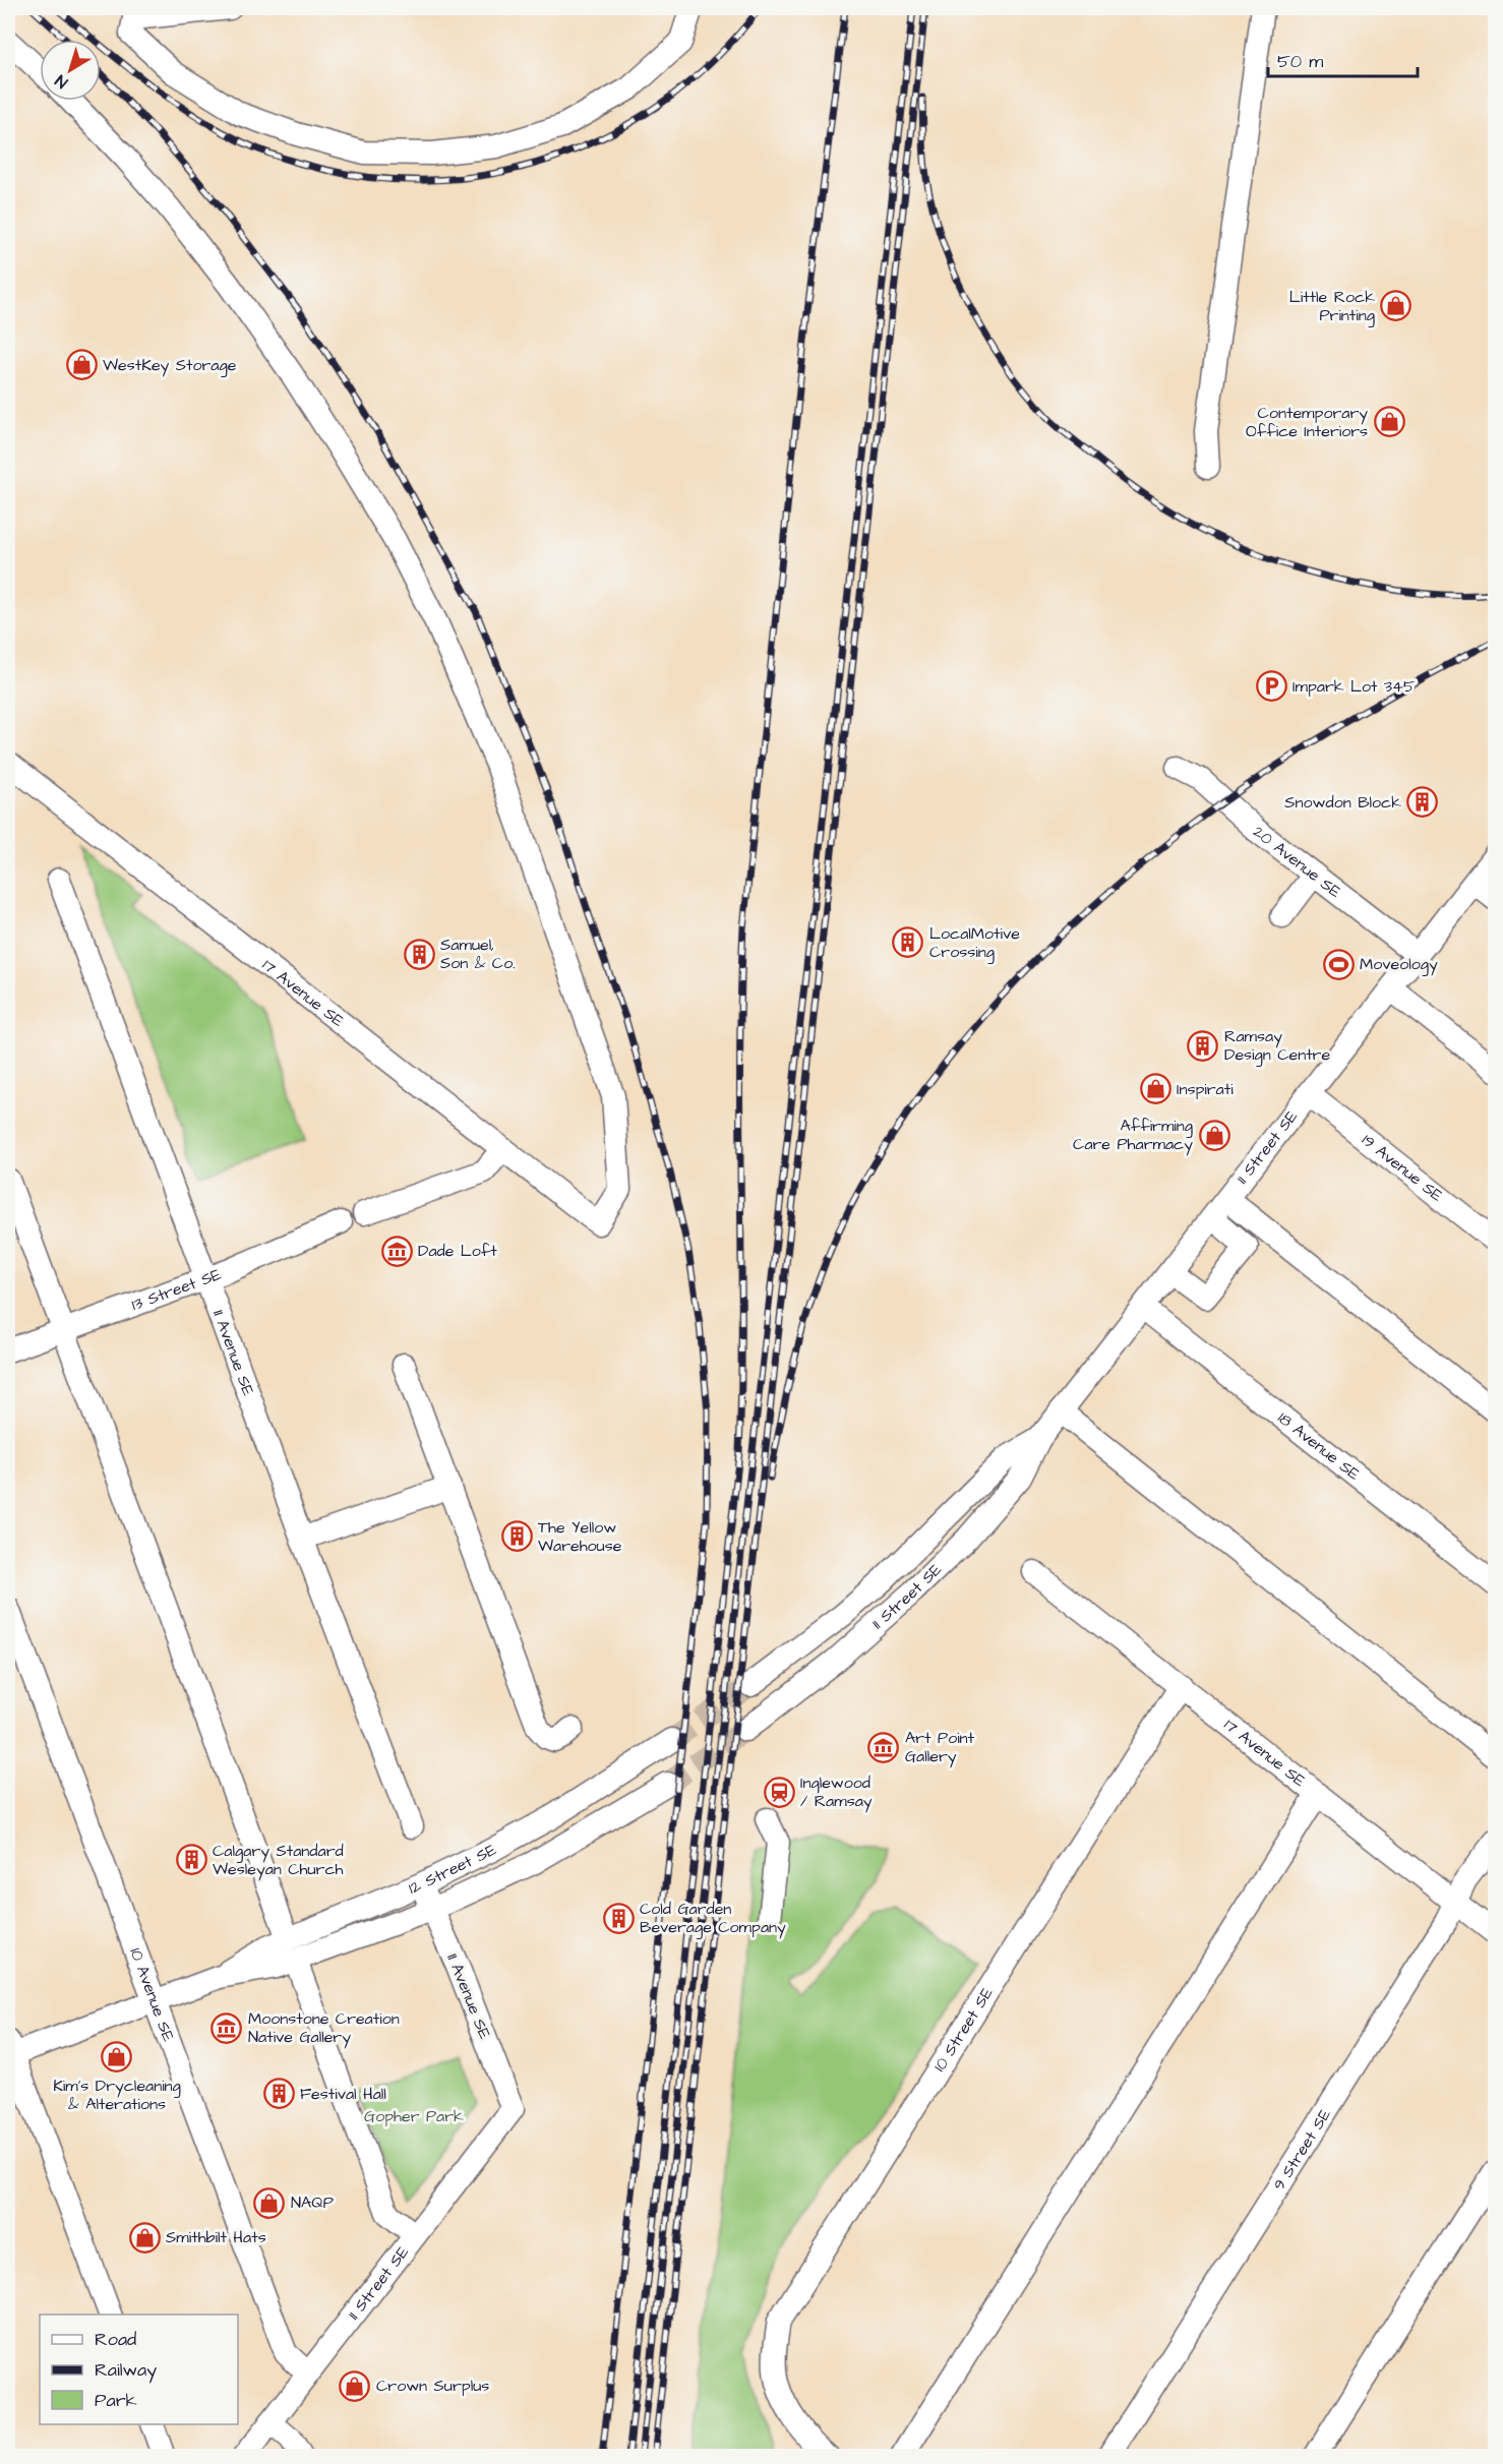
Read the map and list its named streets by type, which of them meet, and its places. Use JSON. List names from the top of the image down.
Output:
{
  "streets": {
    "street": [
      "20 Avenue SE",
      "17 Avenue SE",
      "11 Street SE",
      "19 Avenue SE",
      "13 Street SE",
      "11 Avenue SE",
      "18 Avenue SE",
      "12 Street SE",
      "10 Avenue SE",
      "10 Street SE",
      "9 Street SE"
    ]
  },
  "crossings": [
    ["20 Avenue SE", "11 Street SE"],
    ["17 Avenue SE", "10 Street SE"],
    ["17 Avenue SE", "9 Street SE"],
    ["11 Street SE", "19 Avenue SE"],
    ["11 Street SE", "11 Avenue SE"],
    ["11 Street SE", "18 Avenue SE"],
    ["11 Street SE", "10 Avenue SE"],
    ["13 Street SE", "11 Avenue SE"],
    ["11 Avenue SE", "12 Street SE"],
    ["12 Street SE", "10 Avenue SE"]
  ],
  "parks": ["Gopher Park"],
  "places": {
    "shop": [
      "Little Rock Printing",
      "WestKey Storage",
      "Contemporary Office Interiors",
      "Inspirati",
      "Affirming Care Pharmacy",
      "Kim's Drycleaning & Alterations",
      "NAQP",
      "Smithbilt Hats",
      "Crown Surplus"
    ],
    "parking": ["Impark Lot 345"],
    "building": [
      "Snowdon Block",
      "LocalMotive Crossing",
      "Samuel, Son & Co.",
      "Ramsay Design Centre",
      "The Yellow Warehouse",
      "Calgary Standard Wesleyan Church",
      "Cold Garden Beverage Company",
      "Festival Hall"
    ],
    "sports": ["Moveology"],
    "museum": ["Dade Loft", "Art Point Gallery", "Moonstone Creation Native Gallery"],
    "station": ["Inglewood / Ramsay"]
  },
  "legend": ["Road", "Railway", "Park"],
  "scale_bar": "50 m",
  "north": "bottom left"
}
